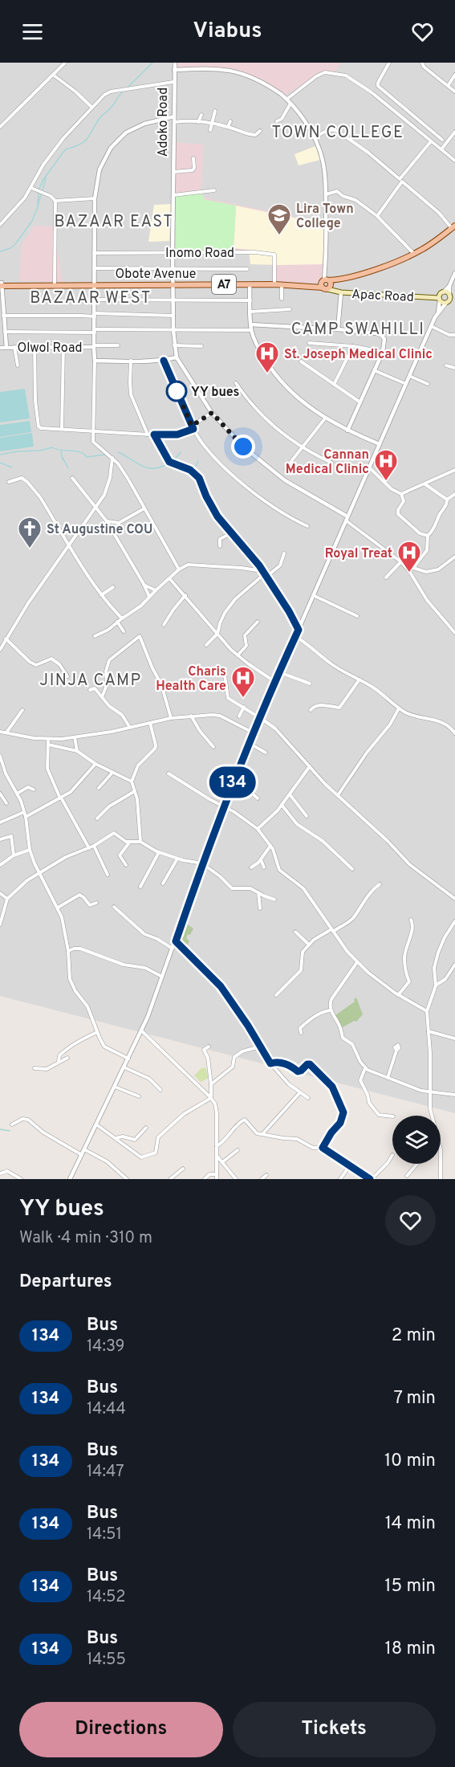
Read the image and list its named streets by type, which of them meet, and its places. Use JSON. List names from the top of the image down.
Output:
{
  "streets": {
    "main road": ["Obote Avenue", "A7", "Apac Road"],
    "street": ["Adoko Road", "Inomo Road", "Olwol Road"]
  },
  "crossings": [
    ["Adoko Road", "Inomo Road"],
    ["Adoko Road", "Obote Avenue"],
    ["Adoko Road", "Olwol Road"],
    ["Inomo Road", "Obote Avenue"],
    ["Inomo Road", "Olwol Road"],
    ["Obote Avenue", "Apac Road"],
    ["Obote Avenue", "Olwol Road"]
  ],
  "districts": [
    "TOWN COLLEGE",
    "BAZAAR EAST",
    "BAZAAR WEST",
    "CAMP SWAHILLI",
    "JINJA CAMP"
  ],
  "places": {
    "school or university": ["Lira Town College"],
    "hospital": [
      "St. Joseph Medical Clinic",
      "Cannan Medical Clinic",
      "Royal Treat",
      "Charis Health Care"
    ],
    "other": ["YY bues"],
    "church": ["St Augustine COU"]
  },
  "lines": ["bus line 134"],
  "page": {
    "header": "Viabus",
    "on_map": "134",
    "heading": [
      ["YY bues", "Walk · 4 min · 310 m"],
      "Departures"
    ],
    "list": [
      {
        "mark": "134",
        "name": "Bus",
        "note": "14:39",
        "value": "2 min"
      },
      {
        "mark": "134",
        "name": "Bus",
        "note": "14:44",
        "value": "7 min"
      },
      {
        "mark": "134",
        "name": "Bus",
        "note": "14:47",
        "value": "10 min"
      },
      {
        "mark": "134",
        "name": "Bus",
        "note": "14:51",
        "value": "14 min"
      },
      {
        "mark": "134",
        "name": "Bus",
        "note": "14:52",
        "value": "15 min"
      },
      {
        "mark": "134",
        "name": "Bus",
        "note": "14:55",
        "value": "18 min"
      }
    ],
    "buttons": ["Directions", "Tickets"]
  }
}
